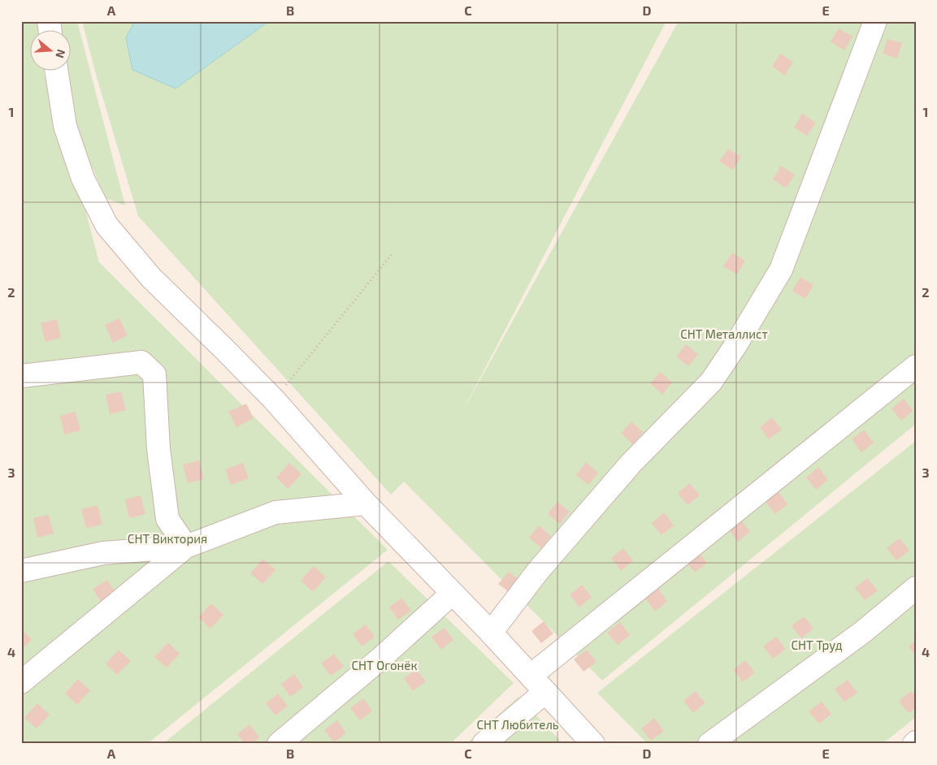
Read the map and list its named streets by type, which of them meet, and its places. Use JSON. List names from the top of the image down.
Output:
{
  "parks": [
    "СНТ Металлист",
    "СНТ Виктория",
    "СНТ Труд",
    "СНТ Огонёк",
    "СНТ Любитель"
  ],
  "north": "right",
  "grid": {
    "columns": [
      "A",
      "B",
      "C",
      "D",
      "E"
    ],
    "rows": [
      "1",
      "2",
      "3",
      "4"
    ]
  }
}
